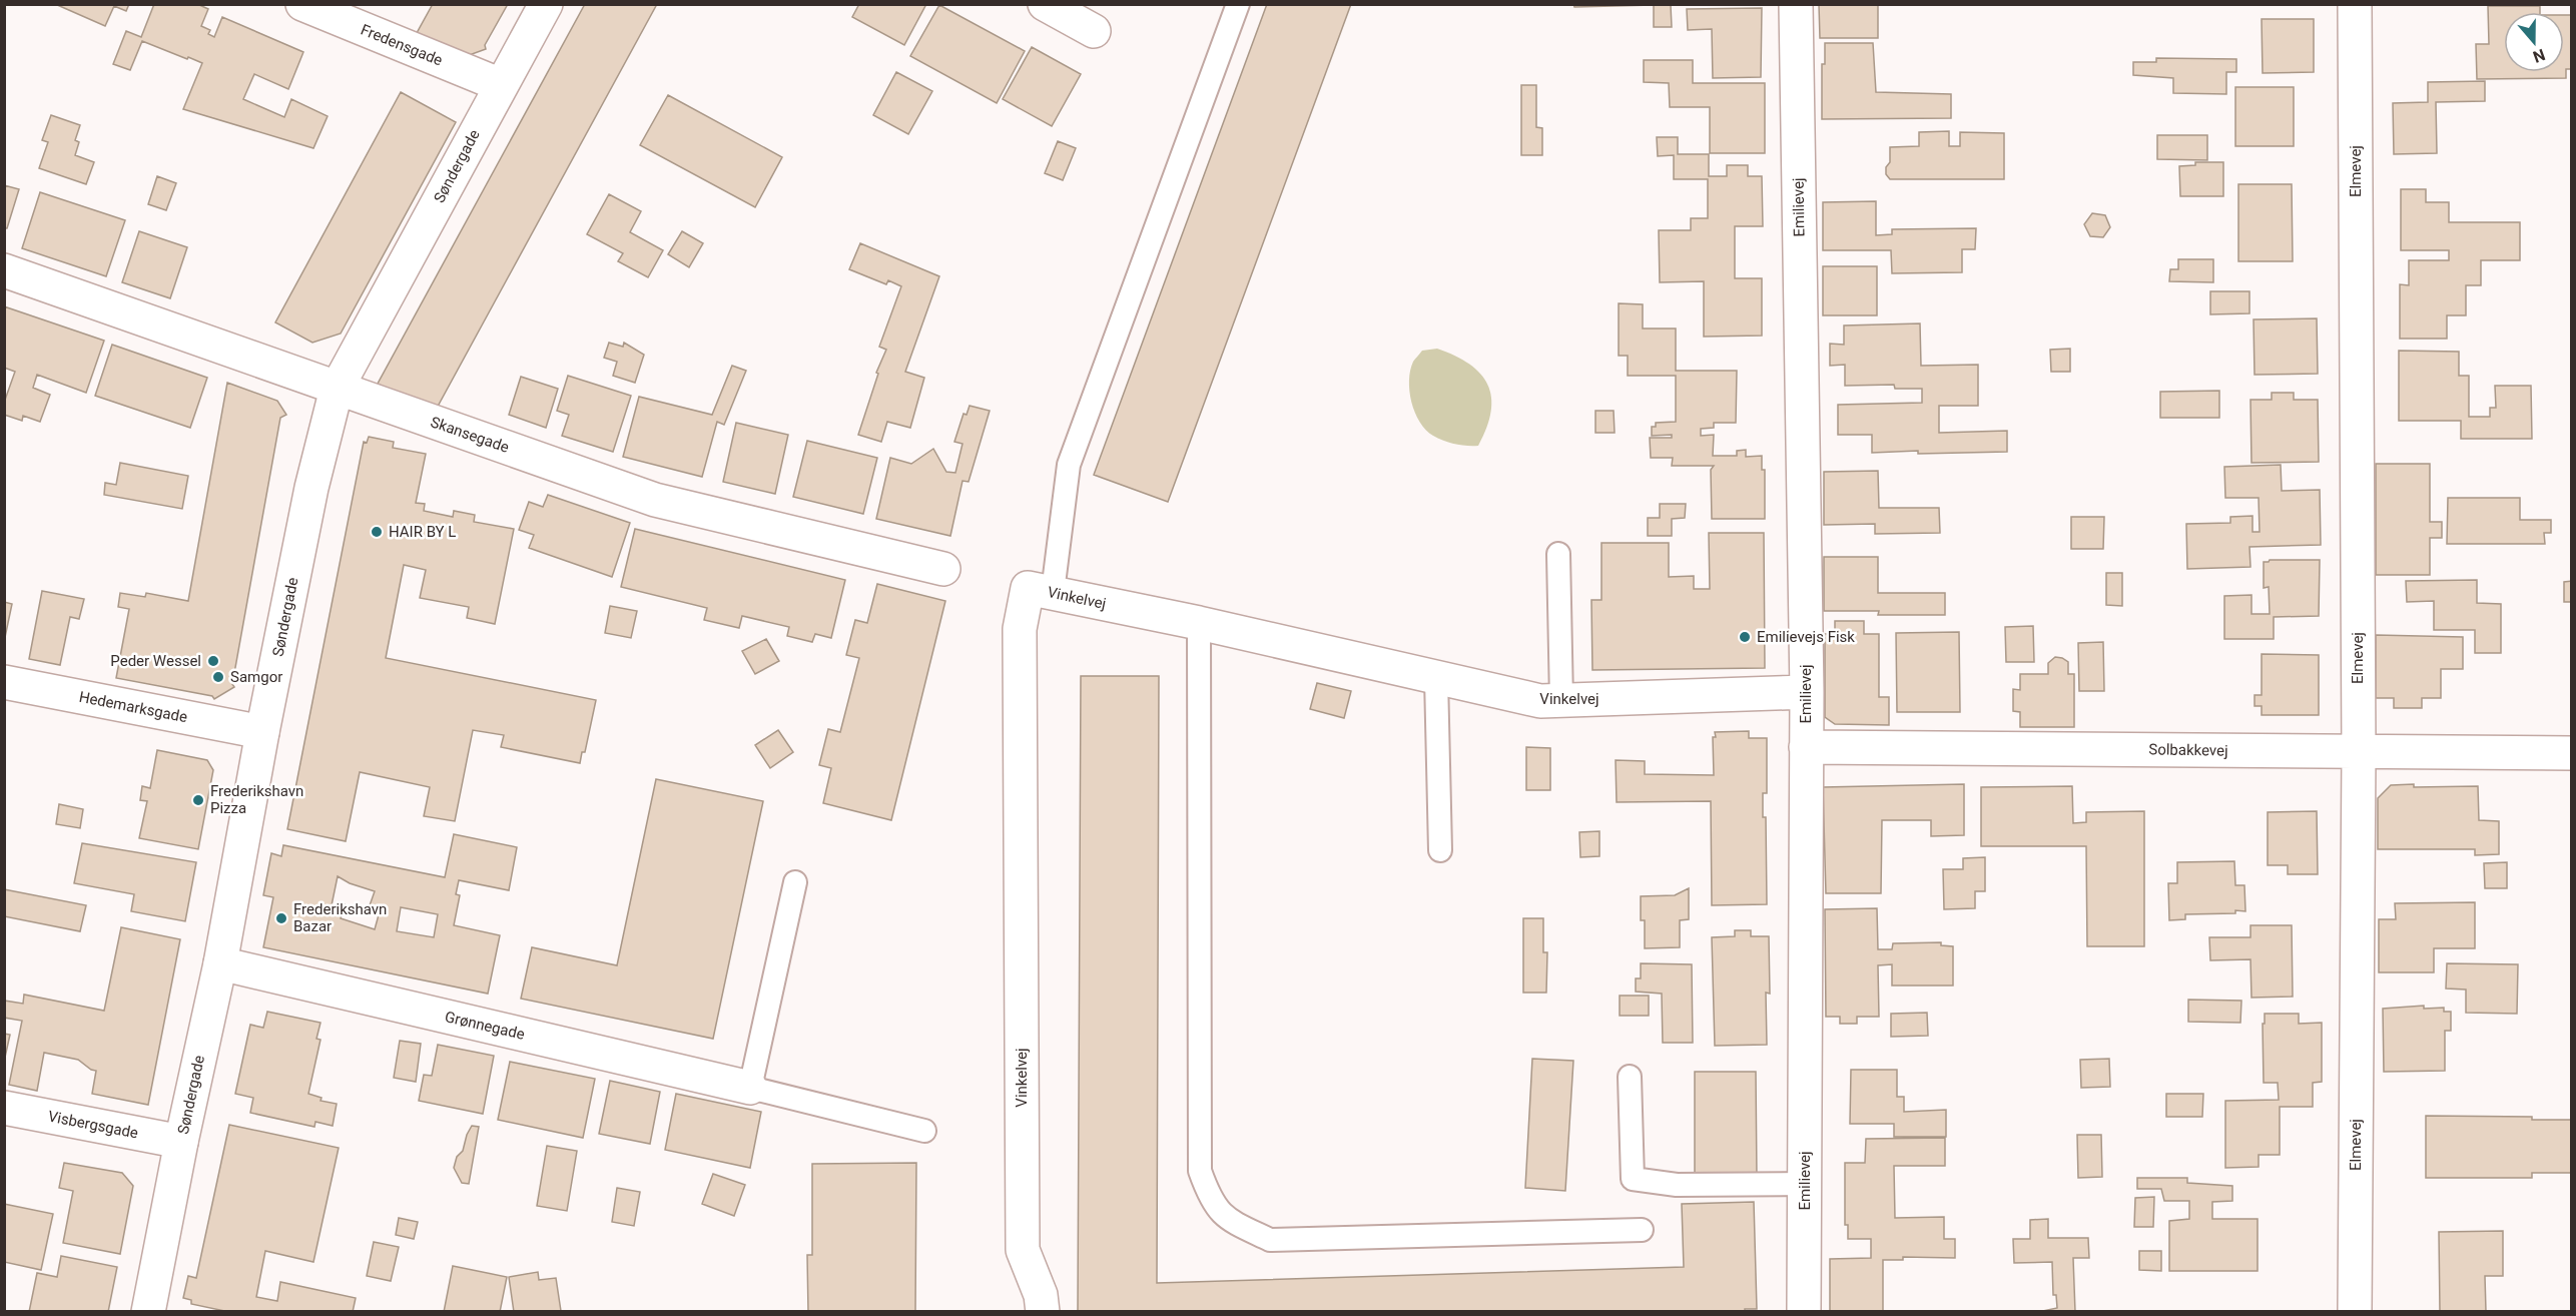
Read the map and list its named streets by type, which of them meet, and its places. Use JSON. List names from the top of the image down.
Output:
{
  "streets": {
    "street": [
      "Fredensgade",
      "Søndergade",
      "Elmevej",
      "Emilievej",
      "Skansegade",
      "Vinkelvej",
      "Hedemarksgade",
      "Solbakkevej",
      "Grønnegade",
      "Visbergsgade"
    ]
  },
  "crossings": [
    ["Fredensgade", "Søndergade"],
    ["Søndergade", "Skansegade"],
    ["Søndergade", "Hedemarksgade"],
    ["Søndergade", "Grønnegade"],
    ["Søndergade", "Visbergsgade"],
    ["Elmevej", "Solbakkevej"],
    ["Emilievej", "Vinkelvej"],
    ["Emilievej", "Solbakkevej"]
  ],
  "places": [
    "HAIR BY L",
    "Emilievejs Fisk",
    "Peder Wessel",
    "Samgor",
    "Frederikshavn Pizza",
    "Frederikshavn Bazar"
  ],
  "north": "bottom"
}
